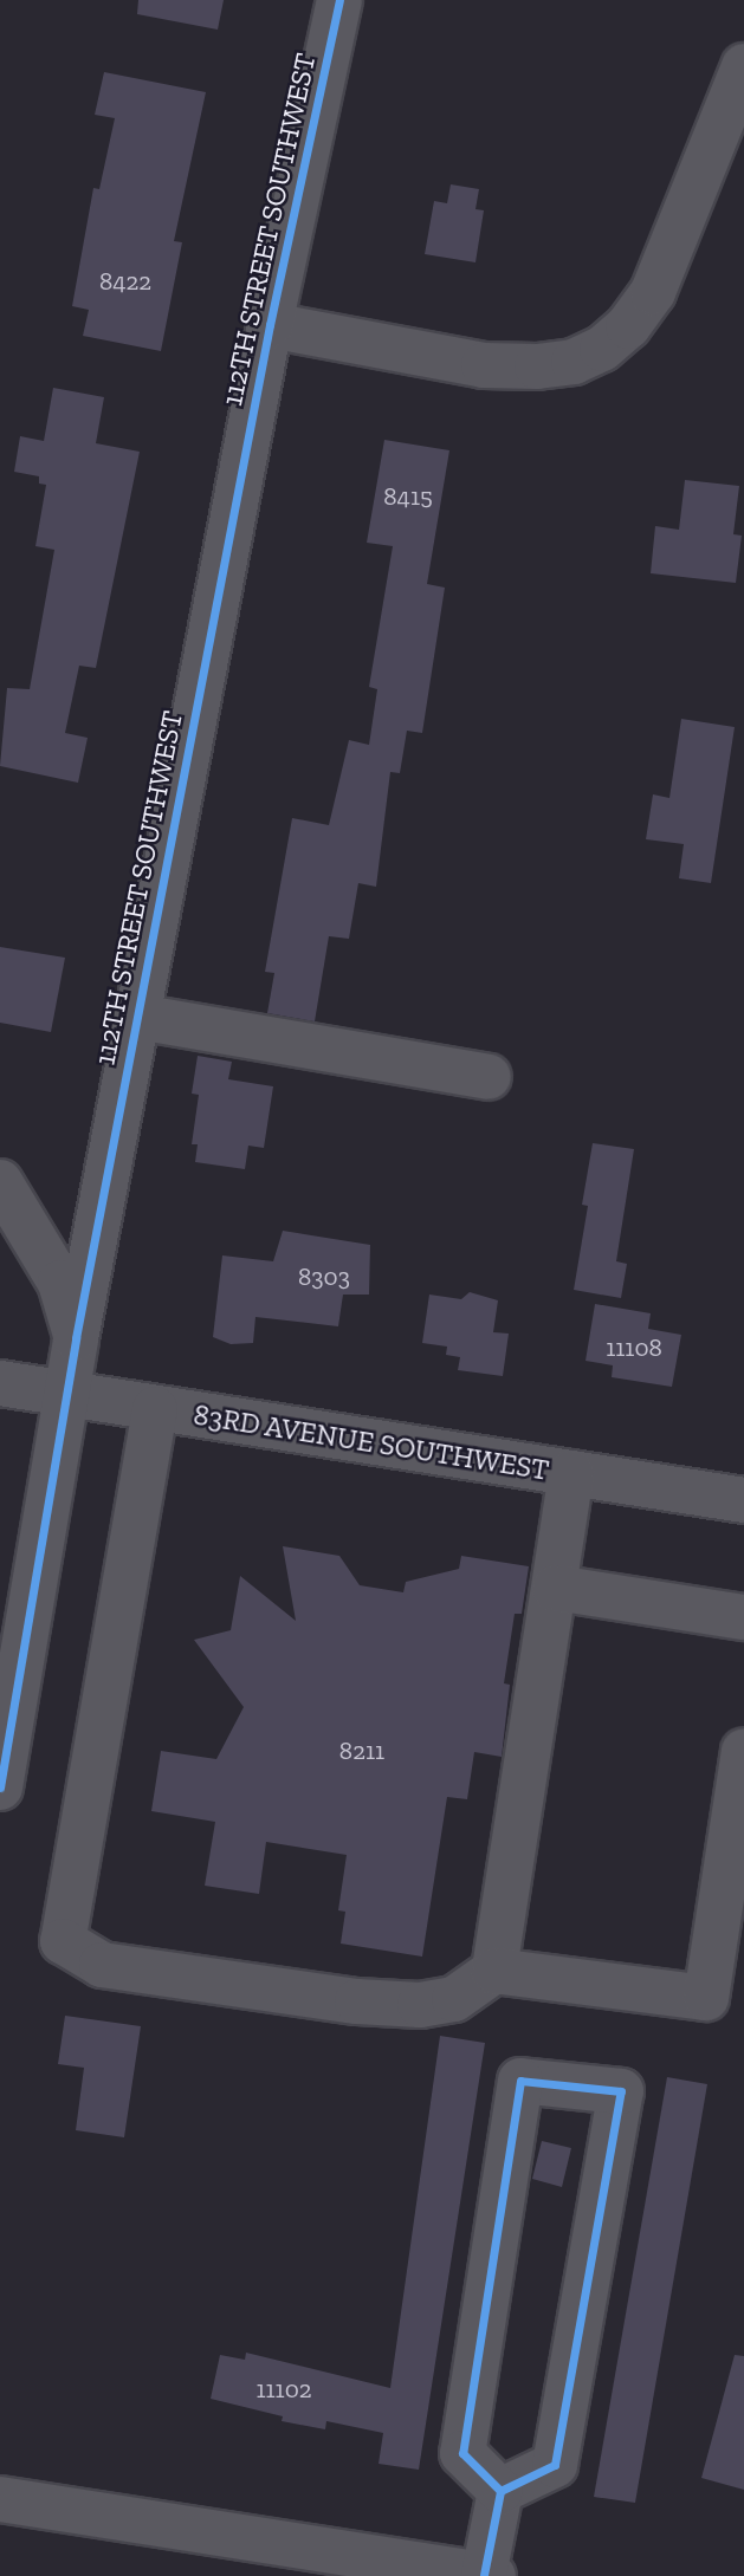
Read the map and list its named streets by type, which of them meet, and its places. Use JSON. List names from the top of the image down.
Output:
{
  "streets": {
    "street": ["112TH STREET SOUTHWEST", "83RD AVENUE SOUTHWEST"]
  },
  "crossings": [
    ["112TH STREET SOUTHWEST", "83RD AVENUE SOUTHWEST"]
  ],
  "house_numbers": [
    "8422",
    "8415",
    "8303",
    "11108",
    "8211",
    "11102"
  ]
}
